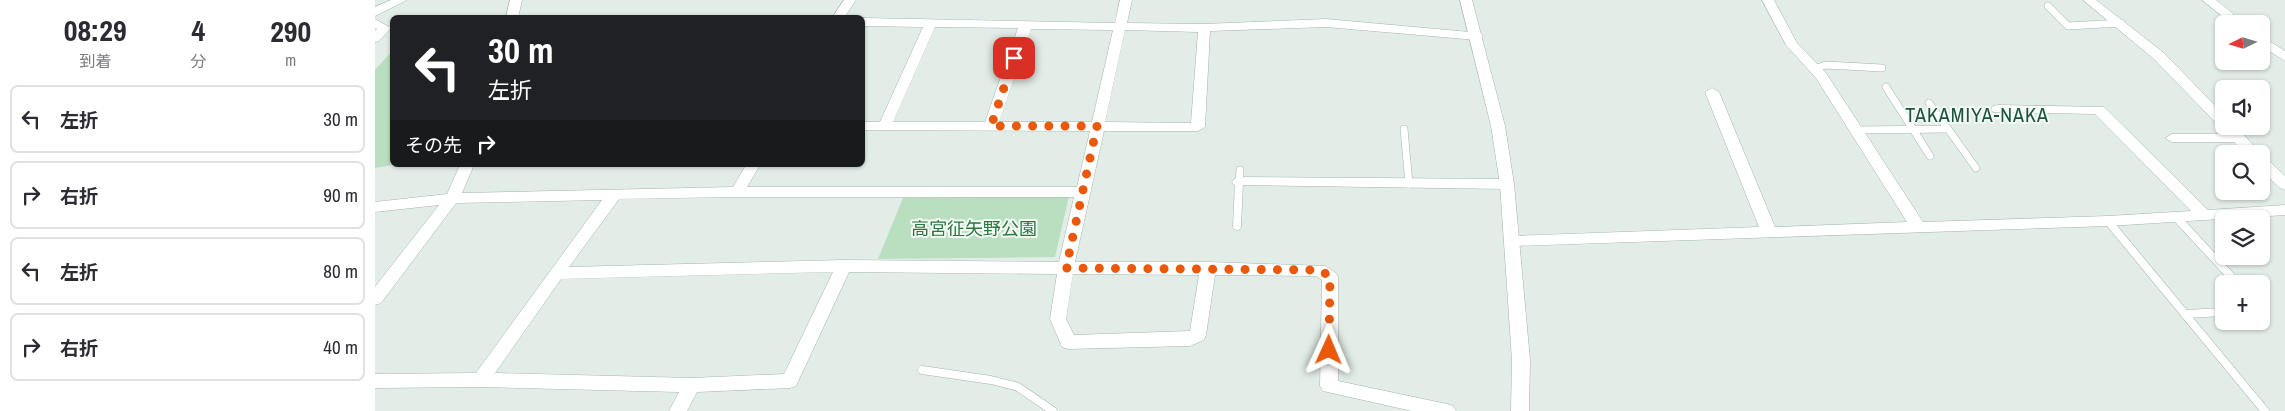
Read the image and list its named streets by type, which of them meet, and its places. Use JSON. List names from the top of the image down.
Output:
{
  "districts": ["TAKAMIYA-NAKA"],
  "parks": ["高宮征矢野公園"],
  "north": "left",
  "page": {
    "eta": [
      "08:29",
      "到着",
      "4",
      "分",
      "290",
      "m"
    ],
    "map_buttons": "+",
    "turn": ["30 m", "左折"],
    "list": [
      {
        "name": "左折",
        "value": "30 m"
      },
      {
        "name": "右折",
        "value": "90 m"
      },
      {
        "name": "左折",
        "value": "80 m"
      },
      {
        "name": "右折",
        "value": "40 m"
      }
    ],
    "then": "その先"
  }
}
